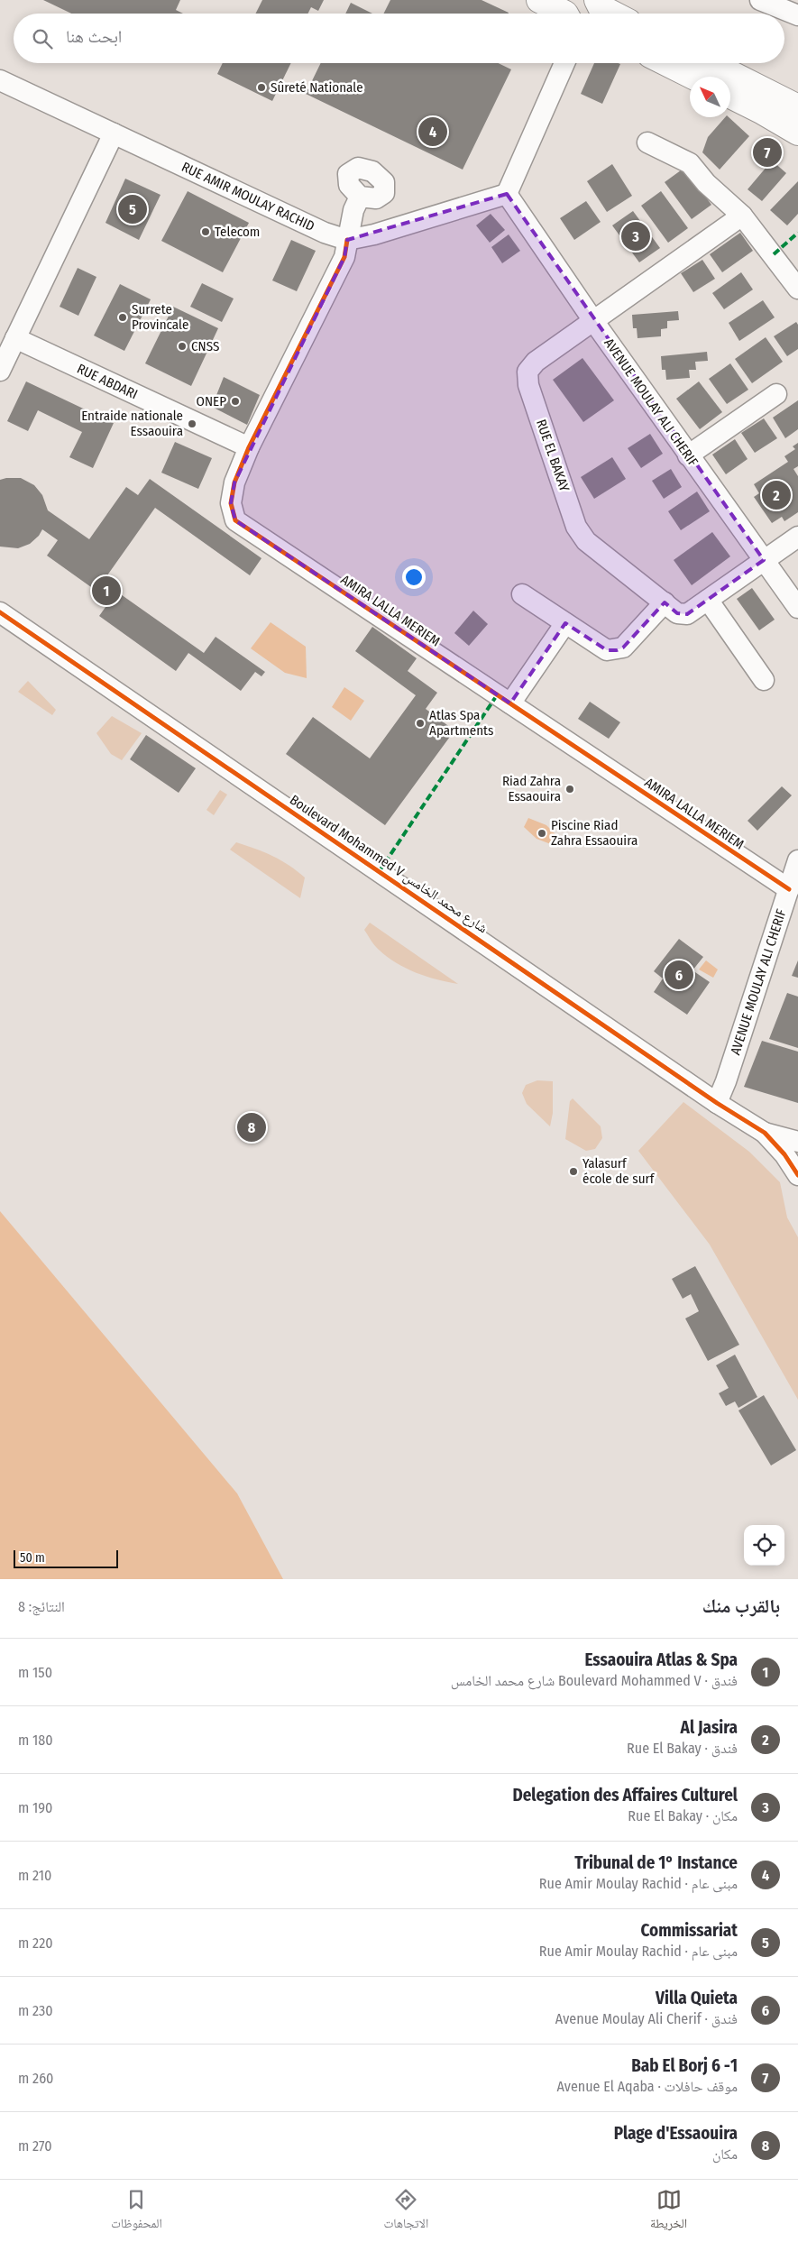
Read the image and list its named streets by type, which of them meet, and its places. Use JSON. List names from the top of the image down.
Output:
{
  "streets": {
    "street": [
      "RUE AMIR MOULAY RACHID",
      "RUE ABDARI",
      "AVENUE MOULAY ALI CHERIF",
      "RUE EL BAKAY",
      "AMIRA LALLA MERIEM",
      "Boulevard Mohammed V شارع محمد الخامس"
    ]
  },
  "crossings": [
    ["RUE AMIR MOULAY RACHID", "AVENUE MOULAY ALI CHERIF"],
    ["RUE AMIR MOULAY RACHID", "AMIRA LALLA MERIEM"],
    ["RUE ABDARI", "AMIRA LALLA MERIEM"],
    ["AVENUE MOULAY ALI CHERIF", "RUE EL BAKAY"],
    ["AVENUE MOULAY ALI CHERIF", "AMIRA LALLA MERIEM"],
    ["AVENUE MOULAY ALI CHERIF", "Boulevard Mohammed V شارع محمد الخامس"]
  ],
  "places": [
    "Sûreté Nationale",
    "Telecom",
    "Surrete Provincale",
    "CNSS",
    "ONEP",
    "Entraide nationale Essaouira",
    "Atlas Spa Apartments",
    "Riad Zahra Essaouira",
    "Piscine Riad Zahra Essaouira",
    "Yalasurf école de surf"
  ],
  "scale_bar": "50 m",
  "north": "top left",
  "page": {
    "search": "ابحث هنا",
    "pins": [
      "4",
      "7",
      "5",
      "3",
      "2",
      "1",
      "6",
      "8"
    ],
    "scale": "50 m",
    "heading": ["بالقرب منك", "النتائج: 8"],
    "list": [
      {
        "mark": "1",
        "name": "Essaouira Atlas & Spa",
        "note": "فندق · Boulevard Mohammed V شارع محمد الخامس",
        "value": "150 m"
      },
      {
        "mark": "2",
        "name": "Al Jasira",
        "note": "فندق · Rue El Bakay",
        "value": "180 m"
      },
      {
        "mark": "3",
        "name": "Delegation des Affaires Culturel",
        "note": "مكان · Rue El Bakay",
        "value": "190 m"
      },
      {
        "mark": "4",
        "name": "Tribunal de 1° Instance",
        "note": "مبنى عام · Rue Amir Moulay Rachid",
        "value": "210 m"
      },
      {
        "mark": "5",
        "name": "Commissariat",
        "note": "مبنى عام · Rue Amir Moulay Rachid",
        "value": "220 m"
      },
      {
        "mark": "6",
        "name": "Villa Quieta",
        "note": "فندق · Avenue Moulay Ali Cherif",
        "value": "230 m"
      },
      {
        "mark": "7",
        "name": "1- 6 Bab El Borj",
        "note": "موقف حافلات · Avenue El Aqaba",
        "value": "260 m"
      },
      {
        "mark": "8",
        "name": "Plage d'Essaouira",
        "note": "مكان",
        "value": "270 m"
      }
    ],
    "nav": ["الخريطة", "الاتجاهات", "المحفوظات"]
  }
}
